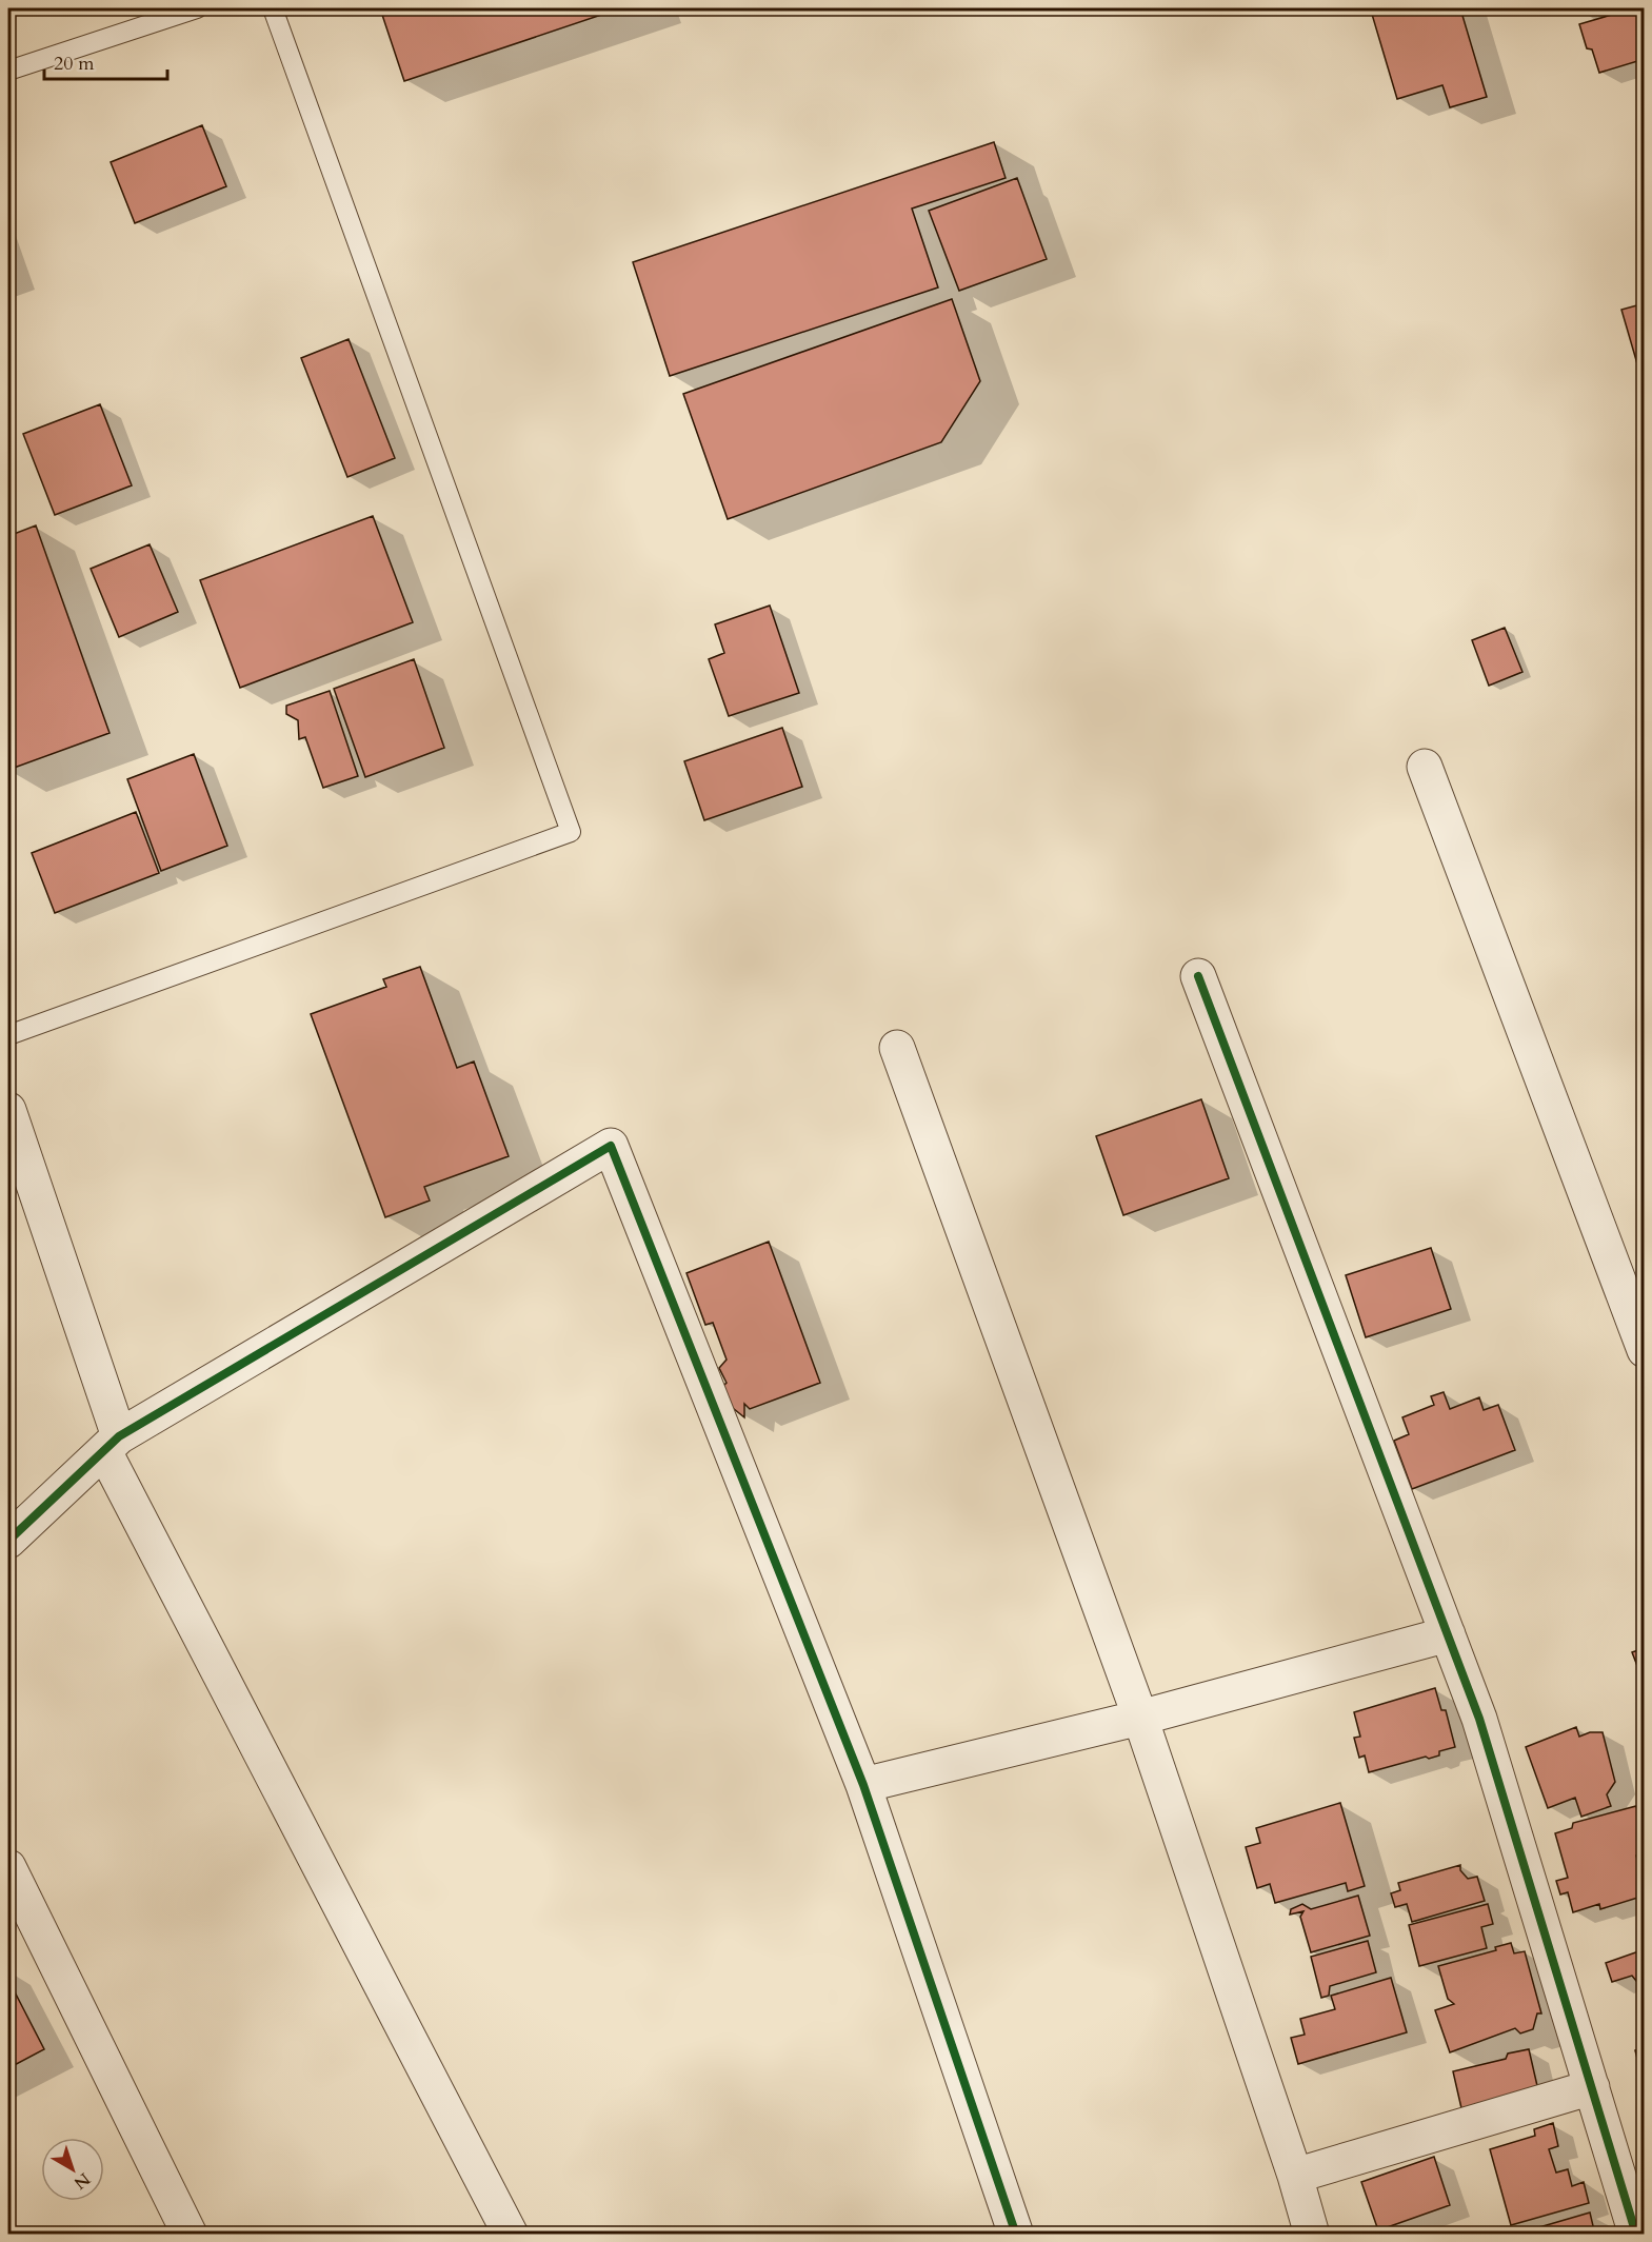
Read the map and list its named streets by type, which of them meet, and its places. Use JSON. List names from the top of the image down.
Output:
{
  "scale_bar": "20 m",
  "north": "bottom right"
}
